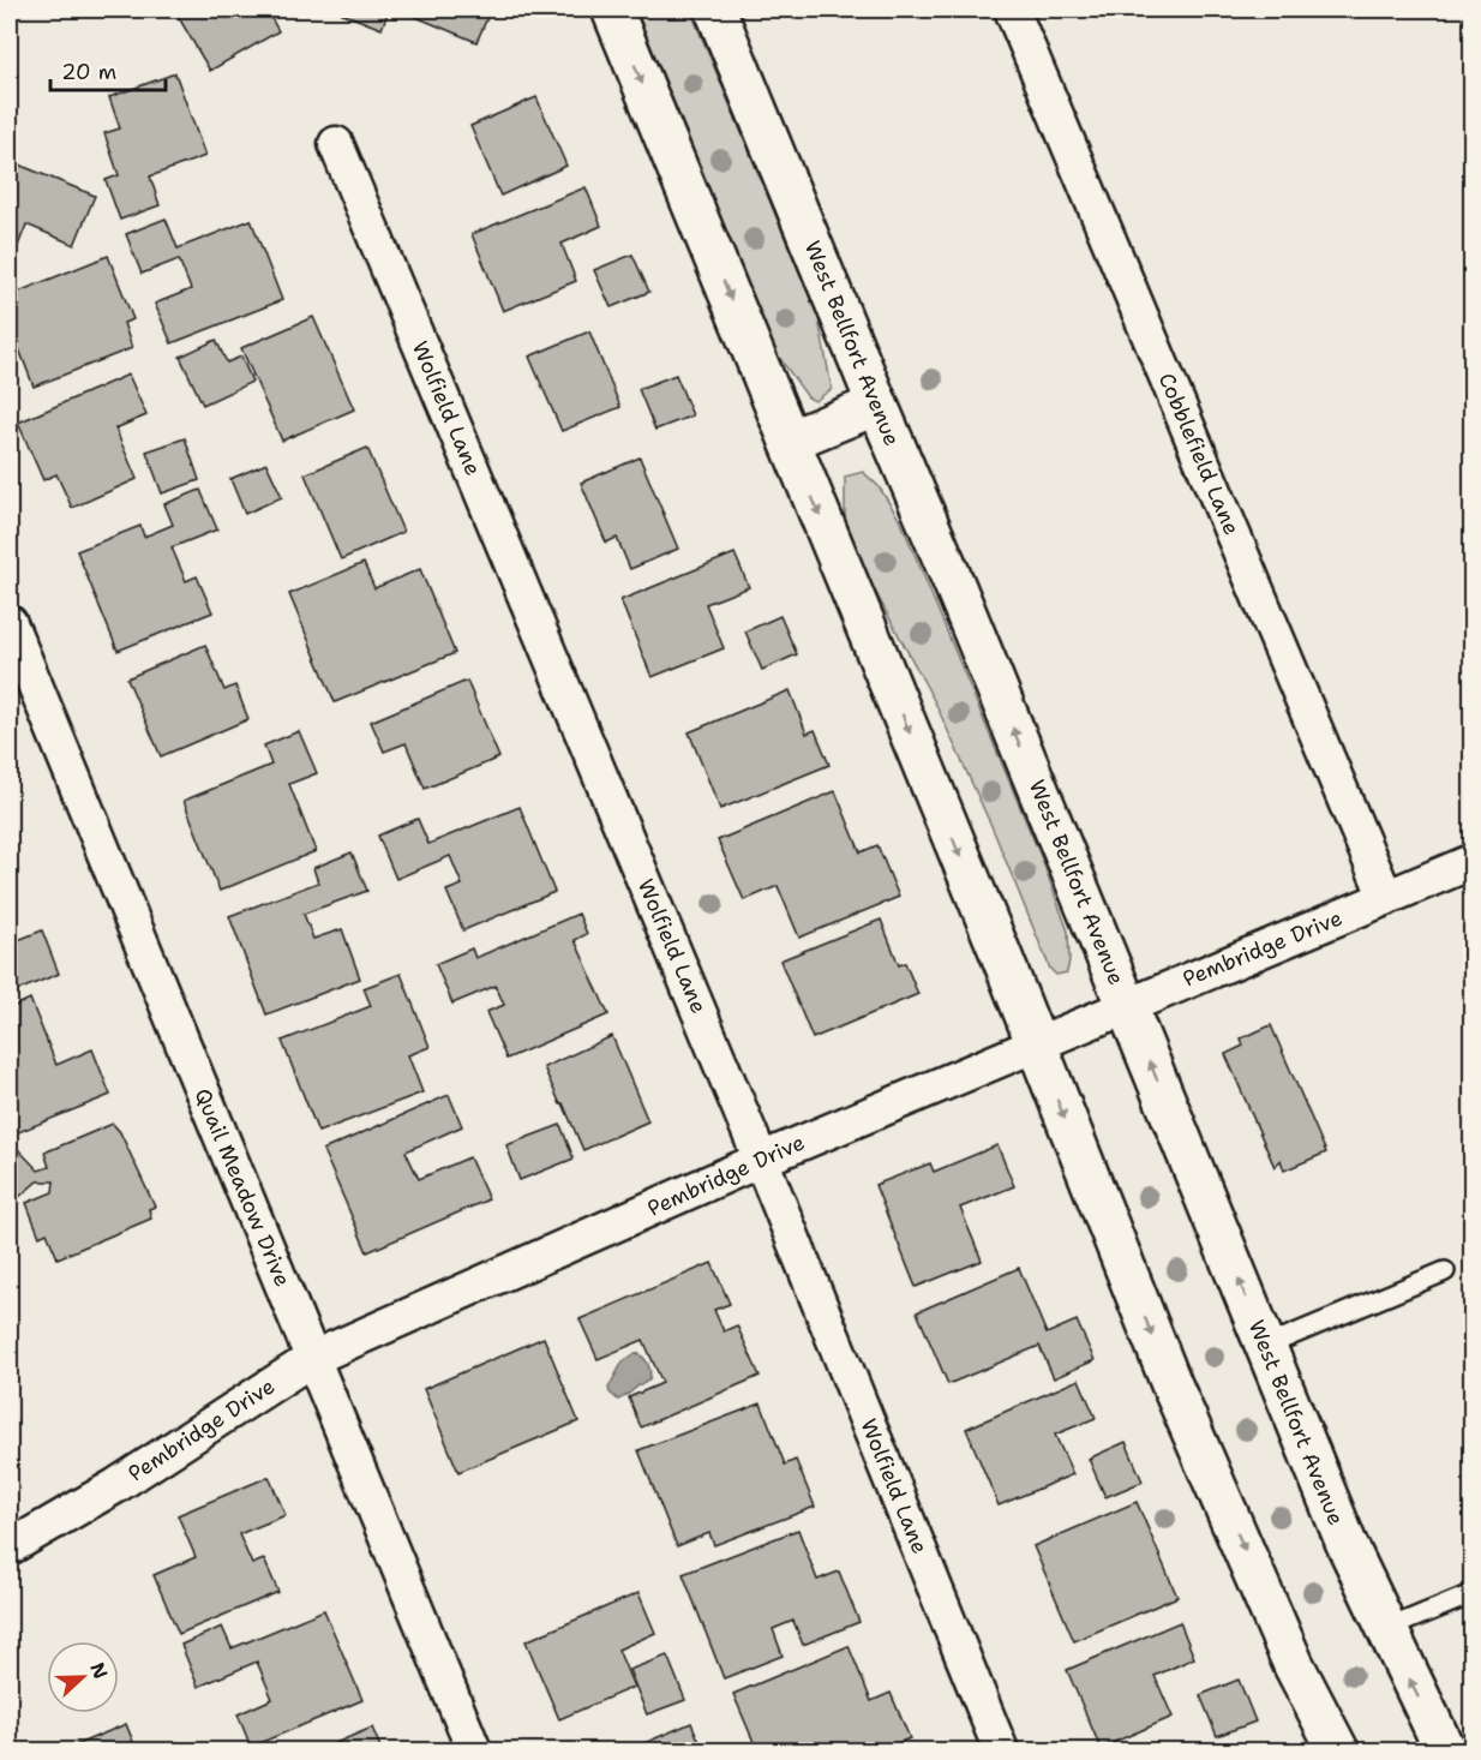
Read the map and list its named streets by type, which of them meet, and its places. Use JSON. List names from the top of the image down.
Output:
{
  "streets": {
    "main road": ["West Bellfort Avenue"],
    "street": [
      "Wolfield Lane",
      "Cobblefield Lane",
      "Pembridge Drive",
      "Quail Meadow Drive"
    ]
  },
  "crossings": [
    ["West Bellfort Avenue", "Pembridge Drive"],
    ["Wolfield Lane", "Pembridge Drive"],
    ["Cobblefield Lane", "Pembridge Drive"],
    ["Pembridge Drive", "Quail Meadow Drive"]
  ],
  "scale_bar": "20 m",
  "north": "right"
}
